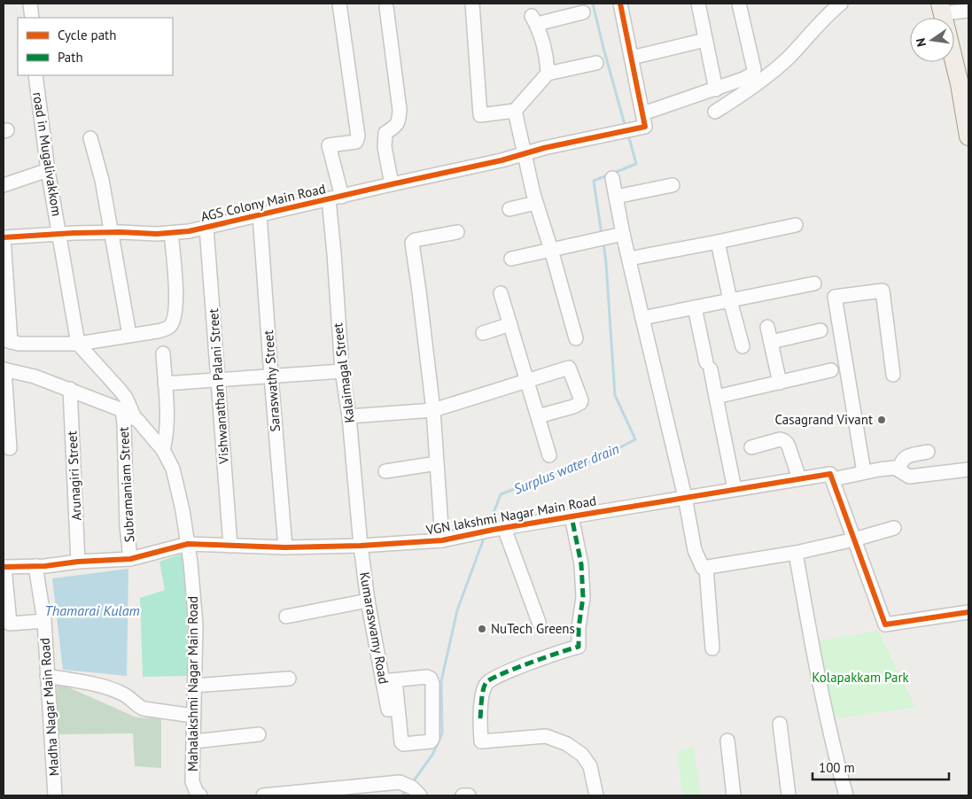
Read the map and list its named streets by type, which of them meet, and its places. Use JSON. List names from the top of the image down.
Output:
{
  "streets": {
    "street": [
      "road in Mugalivakkom",
      "AGS Colony Main Road",
      "Kalaimagal Street",
      "Saraswathy Street",
      "Vishwanathan Palani Street",
      "Arunagiri Street",
      "Subramaniam Street",
      "VGN lakshmi Nagar Main Road",
      "Kumaraswamy Road",
      "Mahalakshmi Nagar Main Road",
      "Madha Nagar Main Road"
    ]
  },
  "crossings": [
    ["road in Mugalivakkom", "AGS Colony Main Road"],
    ["AGS Colony Main Road", "Kalaimagal Street"],
    ["AGS Colony Main Road", "Saraswathy Street"],
    ["AGS Colony Main Road", "Vishwanathan Palani Street"],
    ["Kalaimagal Street", "VGN lakshmi Nagar Main Road"],
    ["Kalaimagal Street", "Kumaraswamy Road"],
    ["Saraswathy Street", "VGN lakshmi Nagar Main Road"],
    ["Vishwanathan Palani Street", "VGN lakshmi Nagar Main Road"],
    ["Arunagiri Street", "VGN lakshmi Nagar Main Road"],
    ["Subramaniam Street", "VGN lakshmi Nagar Main Road"],
    ["VGN lakshmi Nagar Main Road", "Kumaraswamy Road"],
    ["VGN lakshmi Nagar Main Road", "Mahalakshmi Nagar Main Road"],
    ["VGN lakshmi Nagar Main Road", "Madha Nagar Main Road"]
  ],
  "water": ["Surplus water drain", "Thamarai Kulam"],
  "parks": ["Kolapakkam Park"],
  "places": ["Casagrand Vivant", "NuTech Greens"],
  "legend": ["Cycle path", "Path"],
  "scale_bar": "100 m",
  "north": "left"
}
